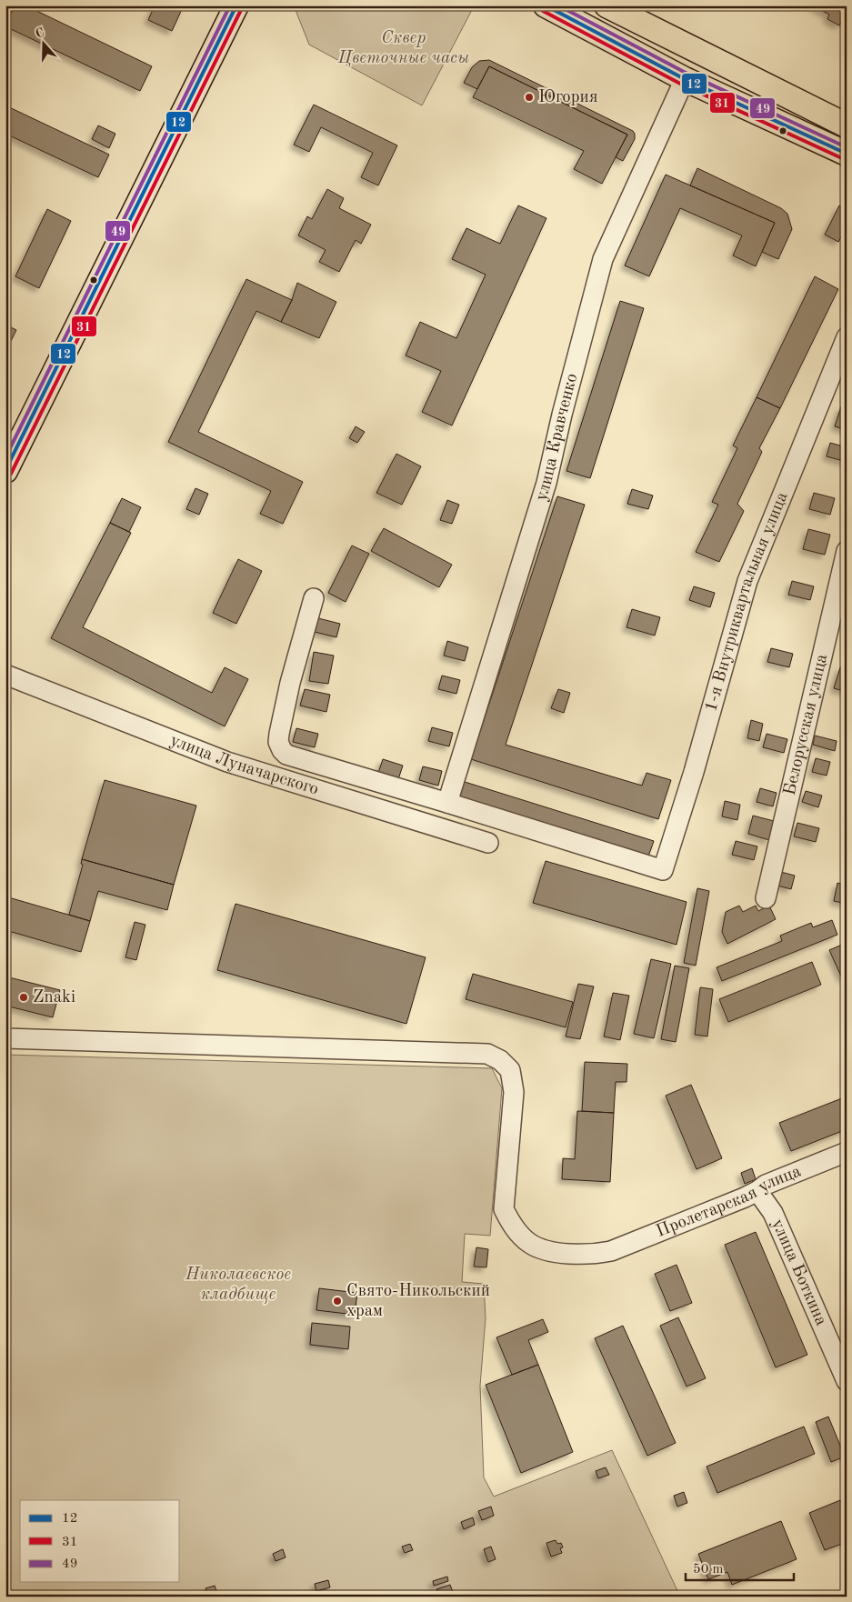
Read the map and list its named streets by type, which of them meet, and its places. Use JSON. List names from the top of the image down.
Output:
{
  "streets": {
    "street": [
      "улица Кравченко",
      "1-я Внутриквартальная улица",
      "Белорусская улица",
      "улица Луначарского",
      "Пролетарская улица",
      "улица Боткина"
    ]
  },
  "crossings": [
    ["улица Кравченко", "улица Луначарского"],
    ["1-я Внутриквартальная улица", "улица Луначарского"],
    ["Пролетарская улица", "улица Боткина"]
  ],
  "parks": ["Сквер Цветочные часы", "Николаевское кладбище"],
  "places": ["Югория", "Znaki", "Свято-Никольский храм"],
  "lines": ["transit line 12", "transit line 49", "transit line 31"],
  "legend": ["12", "31", "49"],
  "scale_bar": "50 m",
  "north": "top"
}
